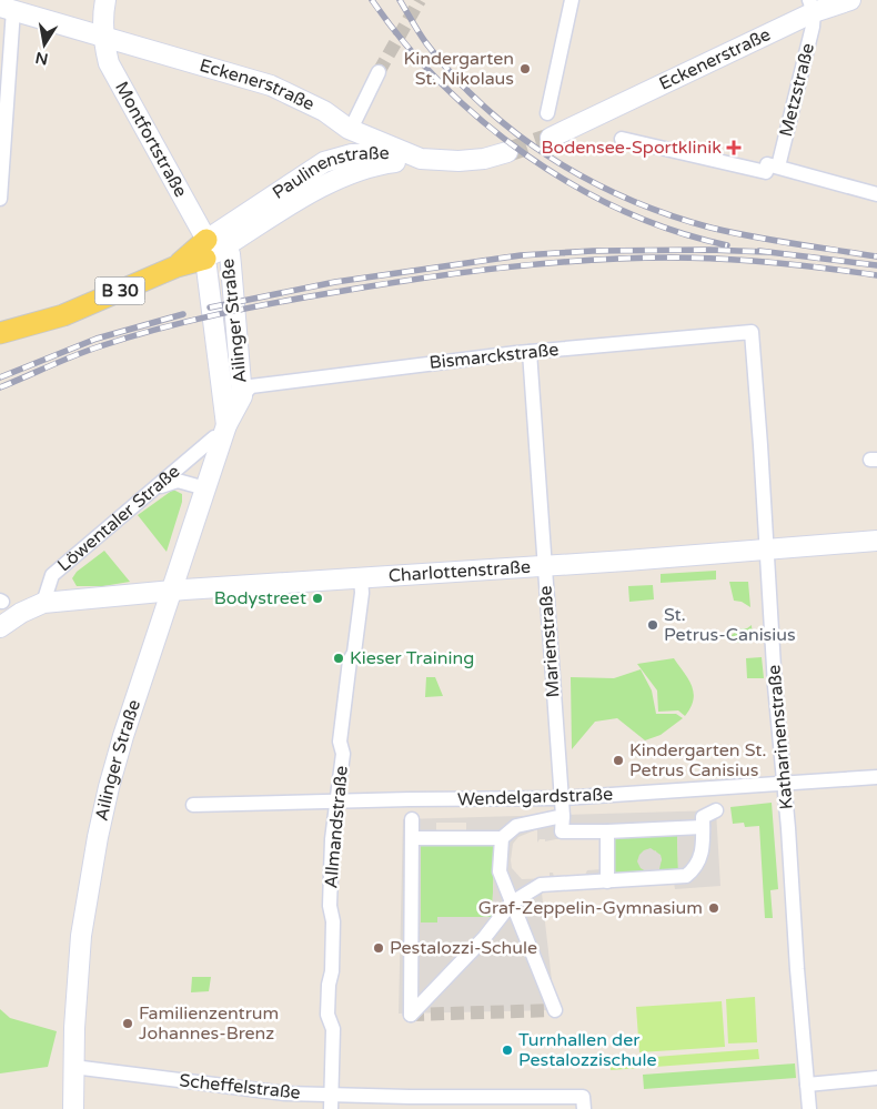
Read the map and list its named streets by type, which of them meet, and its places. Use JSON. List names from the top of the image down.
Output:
{
  "streets": {
    "main road": [
      "Eckenerstraße",
      "Montfortstraße",
      "Paulinenstraße",
      "B 30",
      "Ailinger Straße",
      "Charlottenstraße"
    ],
    "street": [
      "Metzstraße",
      "Bismarckstraße",
      "Löwentaler Straße",
      "Marienstraße",
      "Katharinenstraße",
      "Wendelgardstraße",
      "Allmandstraße",
      "Scheffelstraße"
    ]
  },
  "crossings": [
    ["Eckenerstraße", "Metzstraße"],
    ["Eckenerstraße", "Montfortstraße"],
    ["Eckenerstraße", "Paulinenstraße"],
    ["Montfortstraße", "Paulinenstraße"],
    ["Montfortstraße", "Ailinger Straße"],
    ["Paulinenstraße", "B 30"],
    ["Paulinenstraße", "Ailinger Straße"],
    ["Ailinger Straße", "Bismarckstraße"],
    ["Ailinger Straße", "Löwentaler Straße"],
    ["Ailinger Straße", "Charlottenstraße"],
    ["Ailinger Straße", "Scheffelstraße"],
    ["Bismarckstraße", "Marienstraße"],
    ["Bismarckstraße", "Katharinenstraße"],
    ["Löwentaler Straße", "Charlottenstraße"],
    ["Charlottenstraße", "Marienstraße"],
    ["Charlottenstraße", "Katharinenstraße"],
    ["Charlottenstraße", "Allmandstraße"],
    ["Marienstraße", "Wendelgardstraße"],
    ["Katharinenstraße", "Wendelgardstraße"],
    ["Wendelgardstraße", "Allmandstraße"],
    ["Allmandstraße", "Scheffelstraße"]
  ],
  "places": {
    "other": [
      "Kindergarten St. Nikolaus",
      "Bodystreet",
      "St. Petrus-Canisius",
      "Kieser Training",
      "Kindergarten St. Petrus Canisius",
      "Graf-Zeppelin-Gymnasium",
      "Pestalozzi-Schule",
      "Familienzentrum Johannes-Brenz",
      "Turnhallen der Pestalozzischule"
    ],
    "health": ["Bodensee-Sportklinik"]
  },
  "north": "bottom"
}
